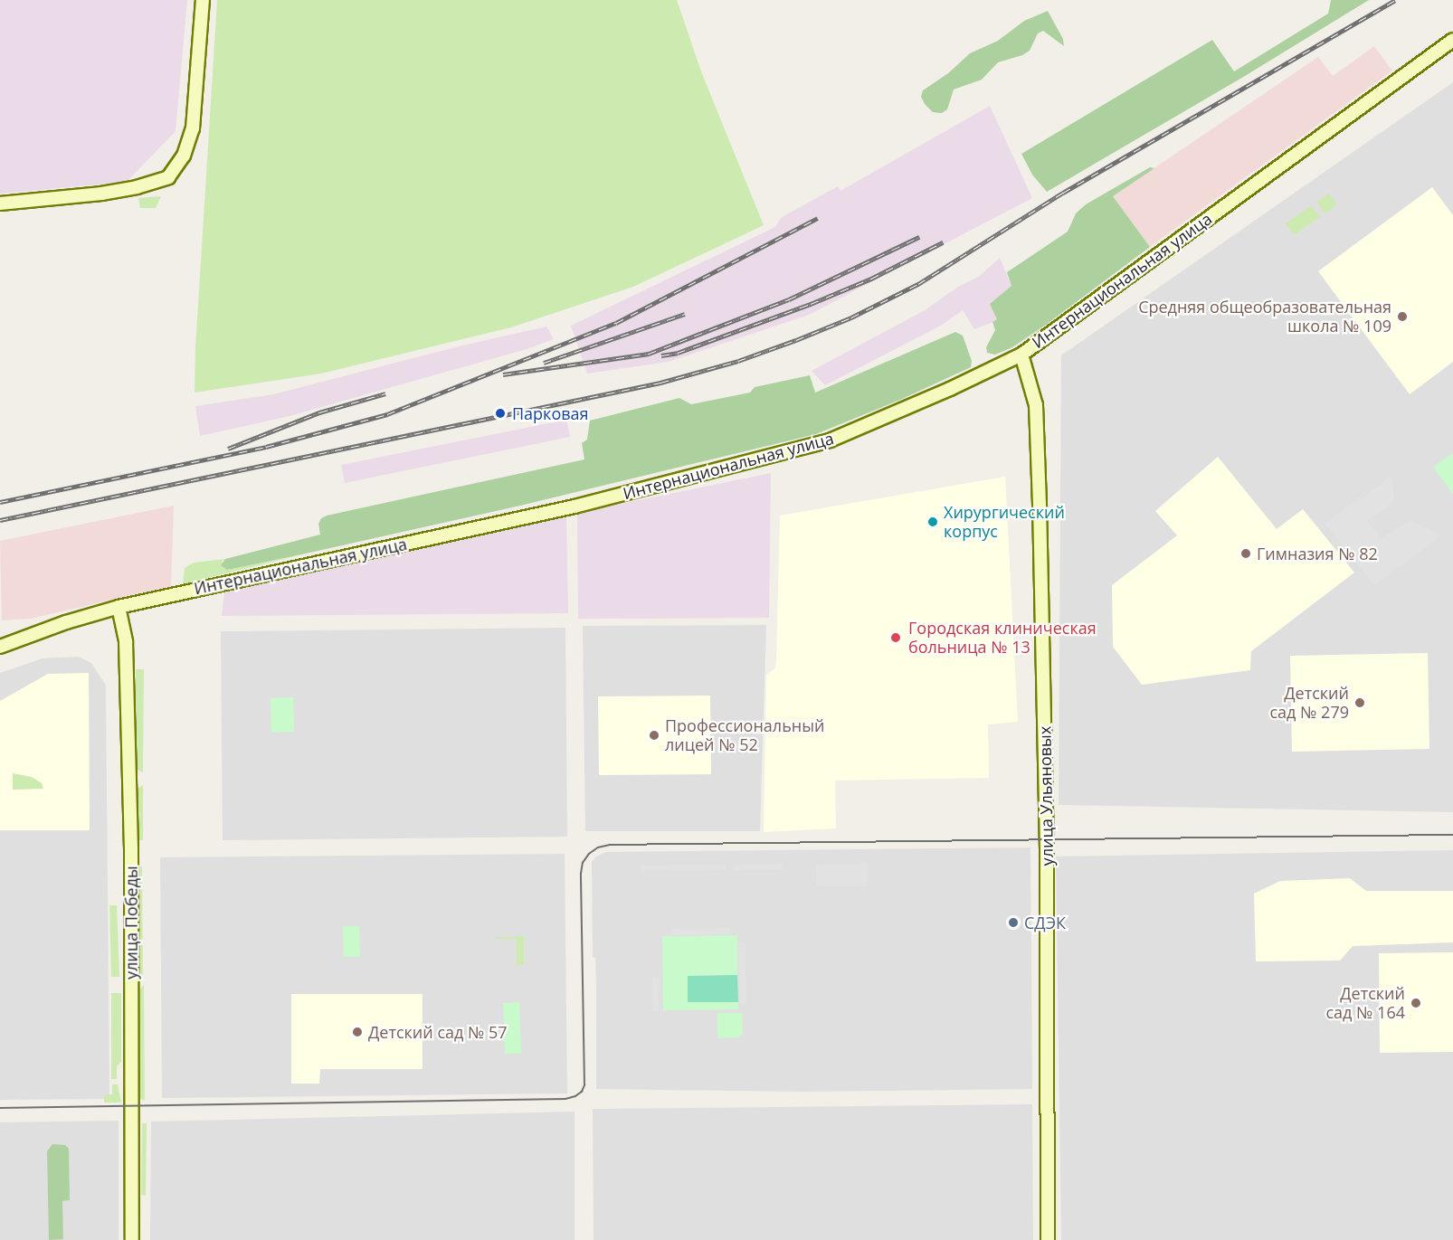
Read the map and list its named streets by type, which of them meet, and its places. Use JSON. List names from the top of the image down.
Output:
{
  "streets": {
    "main road": ["Интернациональная улица", "улица Ульяновых", "улица Победы"]
  },
  "crossings": [
    ["Интернациональная улица", "улица Ульяновых"],
    ["Интернациональная улица", "улица Победы"]
  ],
  "places": [
    "Средняя общеобразовательная школа № 109",
    "Парковая",
    "Хирургический корпус",
    "Гимназия № 82",
    "Городская клиническая больница № 13",
    "Детский сад № 279",
    "Профессиональный лицей № 52",
    "СДЭК",
    "Детский сад № 164",
    "Детский сад № 57"
  ]
}
